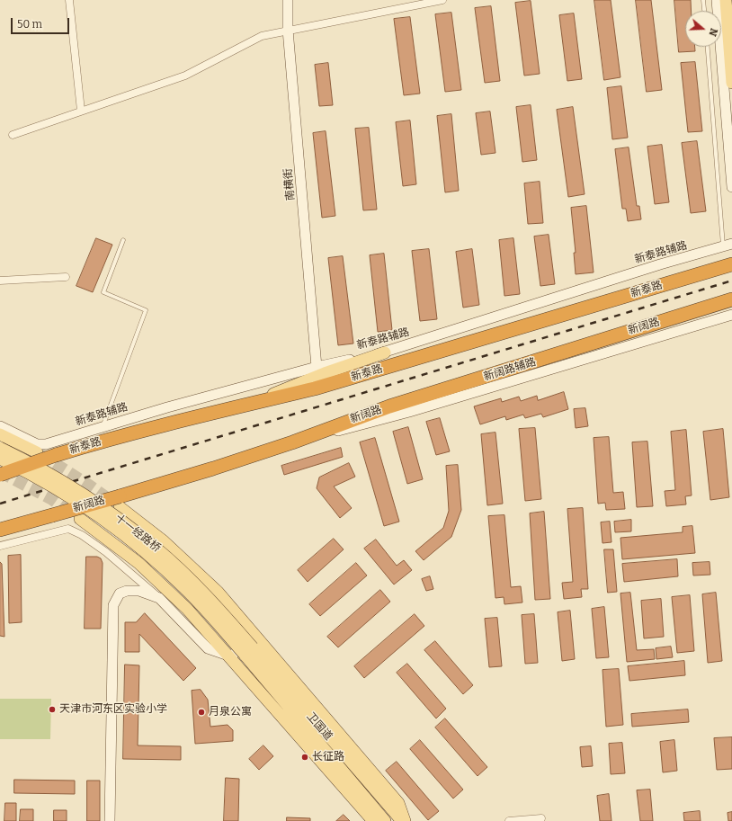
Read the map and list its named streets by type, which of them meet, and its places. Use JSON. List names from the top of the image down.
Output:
{
  "streets": {
    "highway": ["新泰路", "新阔路"],
    "main road": ["十一经路桥", "卫国道"],
    "street": ["南横街", "新泰路辅路", "新阔路辅路"]
  },
  "crossings": [
    ["南横街", "新泰路辅路"],
    ["新阔路", "新阔路辅路"],
    ["十一经路桥", "卫国道"]
  ],
  "places": ["天津市河东区实验小学", "月泉公寓", "长征路"],
  "scale_bar": "50 m",
  "north": "right"
}
